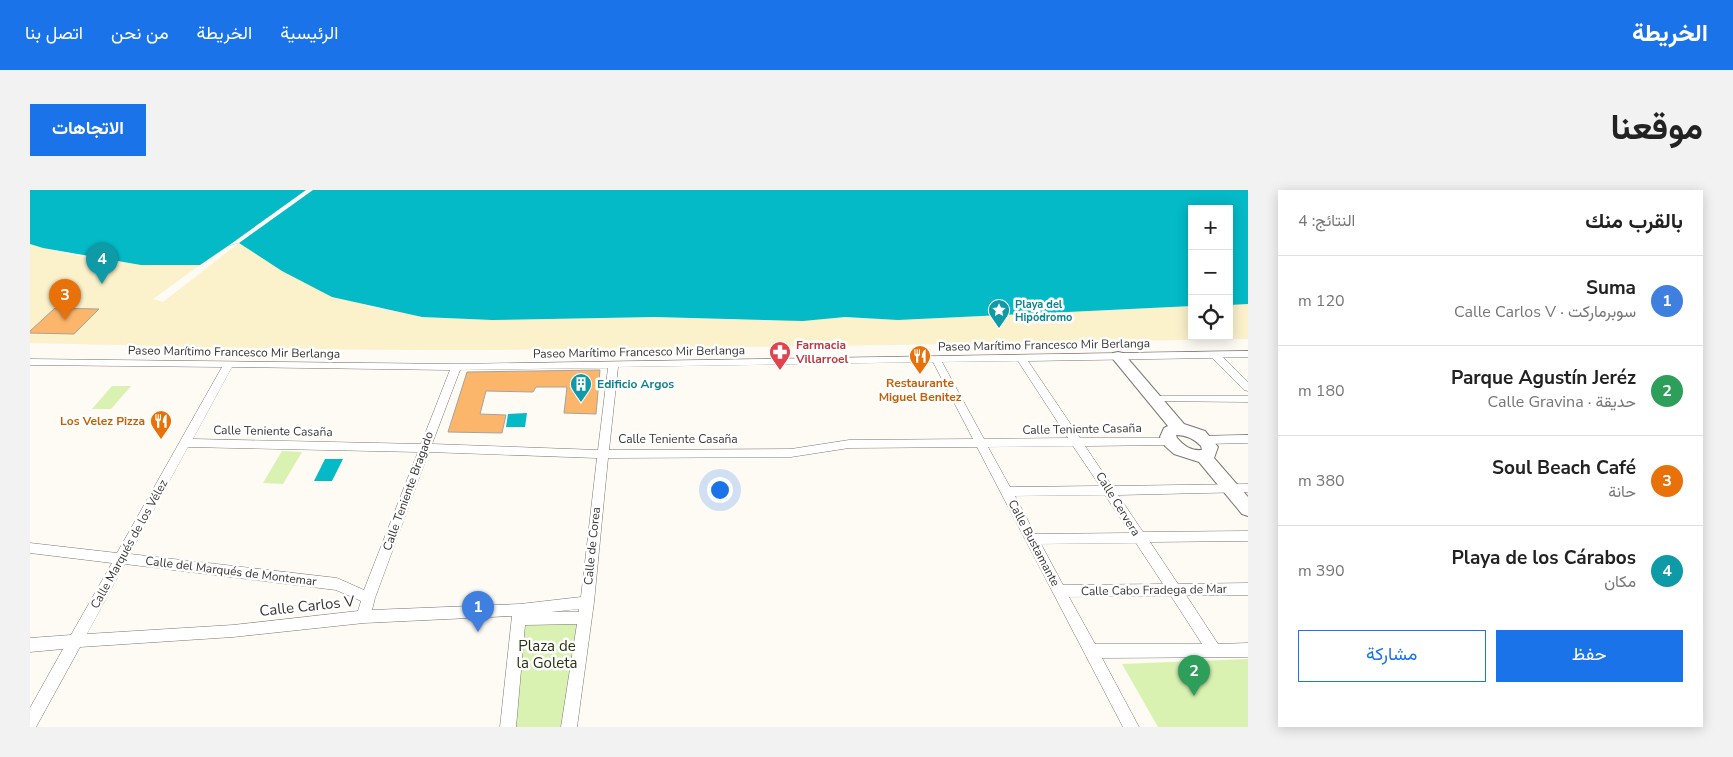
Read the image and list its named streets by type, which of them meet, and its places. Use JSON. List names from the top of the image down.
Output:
{
  "streets": {
    "street": [
      "Paseo Marítimo Francesco Mir Berlanga",
      "Calle Teniente Casaña",
      "Calle Teniente Bragado",
      "Calle Cervera",
      "Calle Bustamante",
      "Calle Marqués de los Vélez",
      "Calle de Corea",
      "Calle del Marqués de Montemar",
      "Calle Cabo Fradega de Mar",
      "Calle Carlos V"
    ]
  },
  "crossings": [
    ["Paseo Marítimo Francesco Mir Berlanga", "Calle Teniente Bragado"],
    ["Paseo Marítimo Francesco Mir Berlanga", "Calle Cervera"],
    ["Paseo Marítimo Francesco Mir Berlanga", "Calle Bustamante"],
    ["Paseo Marítimo Francesco Mir Berlanga", "Calle Marqués de los Vélez"],
    ["Paseo Marítimo Francesco Mir Berlanga", "Calle de Corea"],
    ["Calle Teniente Casaña", "Calle Teniente Bragado"],
    ["Calle Teniente Casaña", "Calle Cervera"],
    ["Calle Teniente Casaña", "Calle Bustamante"],
    ["Calle Teniente Casaña", "Calle Marqués de los Vélez"],
    ["Calle Teniente Casaña", "Calle de Corea"],
    ["Calle Teniente Bragado", "Calle del Marqués de Montemar"],
    ["Calle Teniente Bragado", "Calle Carlos V"],
    ["Calle Cervera", "Calle Cabo Fradega de Mar"],
    ["Calle Bustamante", "Calle Cabo Fradega de Mar"],
    ["Calle Marqués de los Vélez", "Calle del Marqués de Montemar"],
    ["Calle Marqués de los Vélez", "Calle Carlos V"],
    ["Calle de Corea", "Calle Carlos V"]
  ],
  "parks": ["Plaza de la Goleta"],
  "places": {
    "place": ["Playa del Hipódromo"],
    "pharmacy": ["Farmacia Villarroel"],
    "restaurant": ["Restaurante Miguel Benitez", "Los Velez Pizza"],
    "building": ["Edificio Argos"]
  },
  "page": {
    "header": "الخريطة",
    "nav": [
      "الرئيسية",
      "الخريطة",
      "من نحن",
      "اتصل بنا"
    ],
    "title": "موقعنا",
    "buttons": [
      "الاتجاهات",
      ["حفظ", "مشاركة"]
    ],
    "heading": ["بالقرب منك", "النتائج: 4"],
    "map_buttons": ["+", "−"],
    "pins": [
      "4",
      "3",
      "1",
      "2"
    ],
    "list": [
      {
        "mark": "1",
        "name": "Suma",
        "note": "سوبرماركت · Calle Carlos V",
        "value": "120 m"
      },
      {
        "mark": "2",
        "name": "Parque Agustín Jeréz",
        "note": "حديقة · Calle Gravina",
        "value": "180 m"
      },
      {
        "mark": "3",
        "name": "Soul Beach Café",
        "note": "حانة",
        "value": "380 m"
      },
      {
        "mark": "4",
        "name": "Playa de los Cárabos",
        "note": "مكان",
        "value": "390 m"
      }
    ]
  }
}
